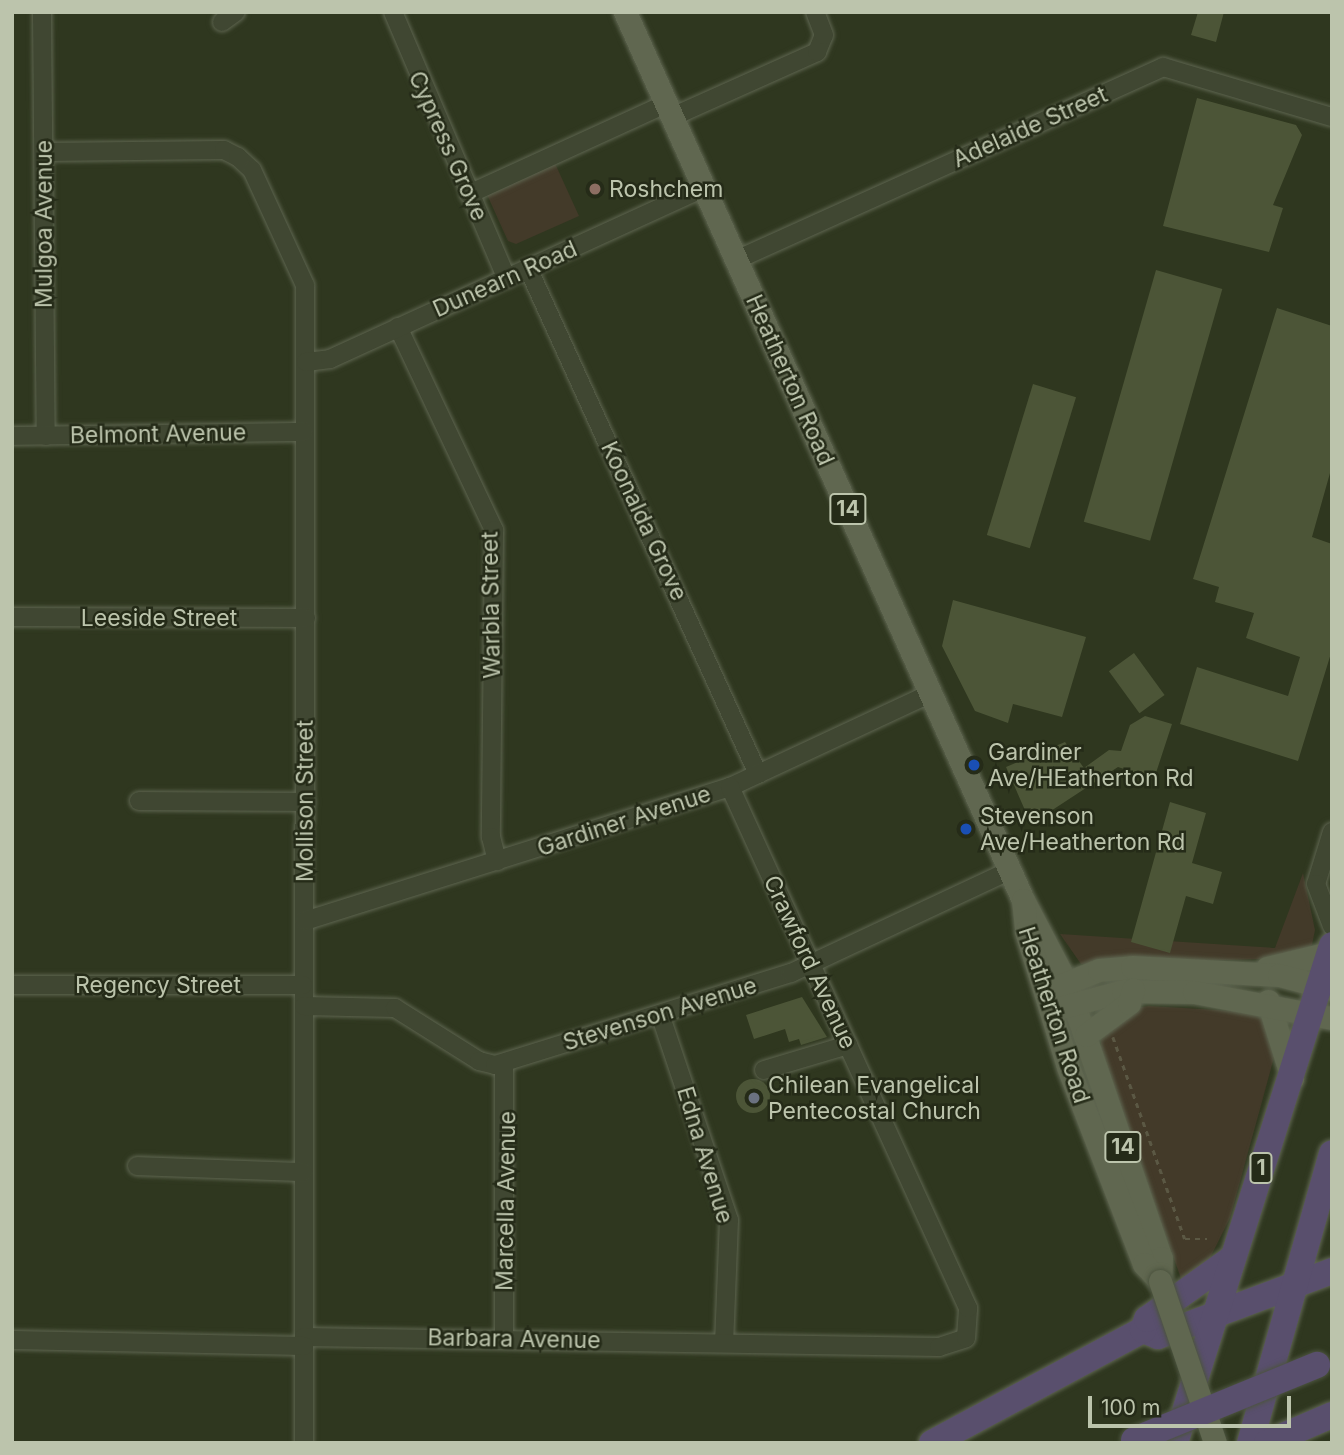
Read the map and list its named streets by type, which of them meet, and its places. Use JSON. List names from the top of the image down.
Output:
{
  "streets": {
    "highway": ["1"],
    "main road": ["Heatherton Road", "14"],
    "street": [
      "Adelaide Street",
      "Cypress Grove",
      "Mulgoa Avenue",
      "Dunearn Road",
      "Belmont Avenue",
      "Koonalda Grove",
      "Warbla Street",
      "Leeside Street",
      "Mollison Street",
      "Gardiner Avenue",
      "Crawford Avenue",
      "Regency Street",
      "Stevenson Avenue",
      "Edna Avenue",
      "Marcella Avenue",
      "Barbara Avenue"
    ]
  },
  "crossings": [
    ["Adelaide Street", "Heatherton Road"],
    ["Cypress Grove", "Dunearn Road"],
    ["Mulgoa Avenue", "Belmont Avenue"],
    ["Mulgoa Avenue", "Mollison Street"],
    ["Dunearn Road", "Heatherton Road"],
    ["Dunearn Road", "Koonalda Grove"],
    ["Dunearn Road", "Warbla Street"],
    ["Dunearn Road", "Mollison Street"],
    ["Heatherton Road", "Gardiner Avenue"],
    ["Heatherton Road", "Stevenson Avenue"],
    ["Belmont Avenue", "Mollison Street"],
    ["Koonalda Grove", "Gardiner Avenue"],
    ["Warbla Street", "Gardiner Avenue"],
    ["Leeside Street", "Mollison Street"],
    ["Mollison Street", "Gardiner Avenue"],
    ["Mollison Street", "Regency Street"],
    ["Mollison Street", "Stevenson Avenue"],
    ["Mollison Street", "Barbara Avenue"],
    ["Gardiner Avenue", "Crawford Avenue"],
    ["Crawford Avenue", "Stevenson Avenue"],
    ["Crawford Avenue", "Edna Avenue"],
    ["Crawford Avenue", "Barbara Avenue"],
    ["Stevenson Avenue", "Edna Avenue"],
    ["Stevenson Avenue", "Marcella Avenue"],
    ["Edna Avenue", "Barbara Avenue"],
    ["Marcella Avenue", "Barbara Avenue"]
  ],
  "places": [
    "Roshchem",
    "Gardiner Ave/HEatherton Rd",
    "Stevenson Ave/Heatherton Rd",
    "Chilean Evangelical Pentecostal Church"
  ],
  "scale_bar": "100 m"
}
